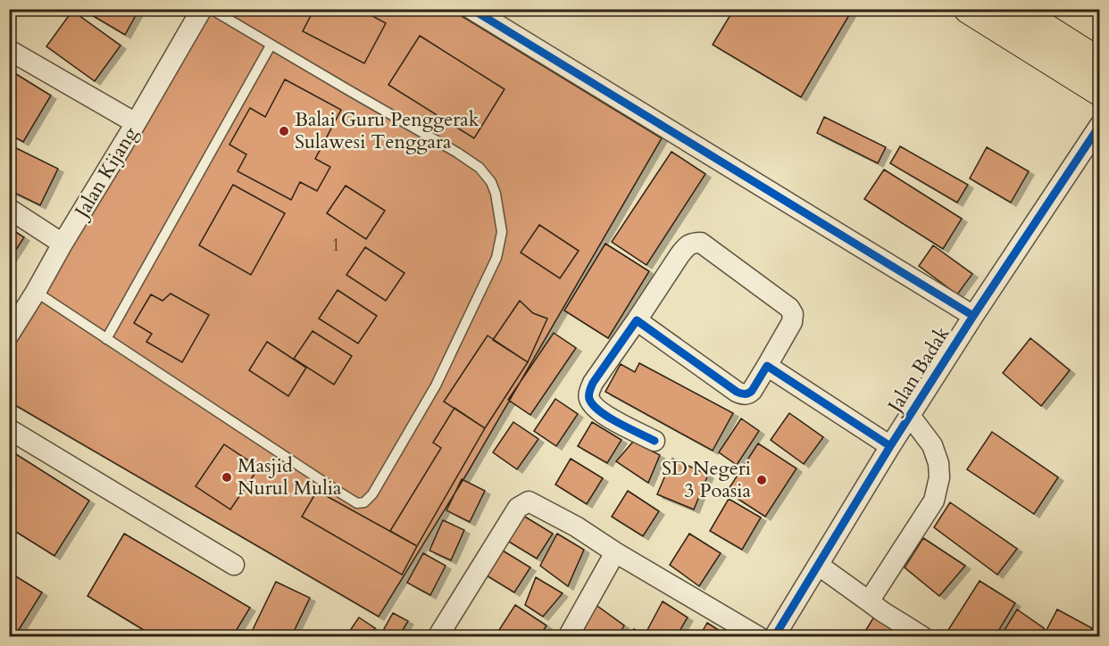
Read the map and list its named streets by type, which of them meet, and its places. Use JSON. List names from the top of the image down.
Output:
{
  "streets": {
    "street": ["Jalan Kijang", "Jalan Badak"]
  },
  "places": ["Balai Guru Penggerak Sulawesi Tenggara", "Masjid Nurul Mulia", "SD Negeri 3 Poasia"],
  "house_numbers": ["1"]
}
